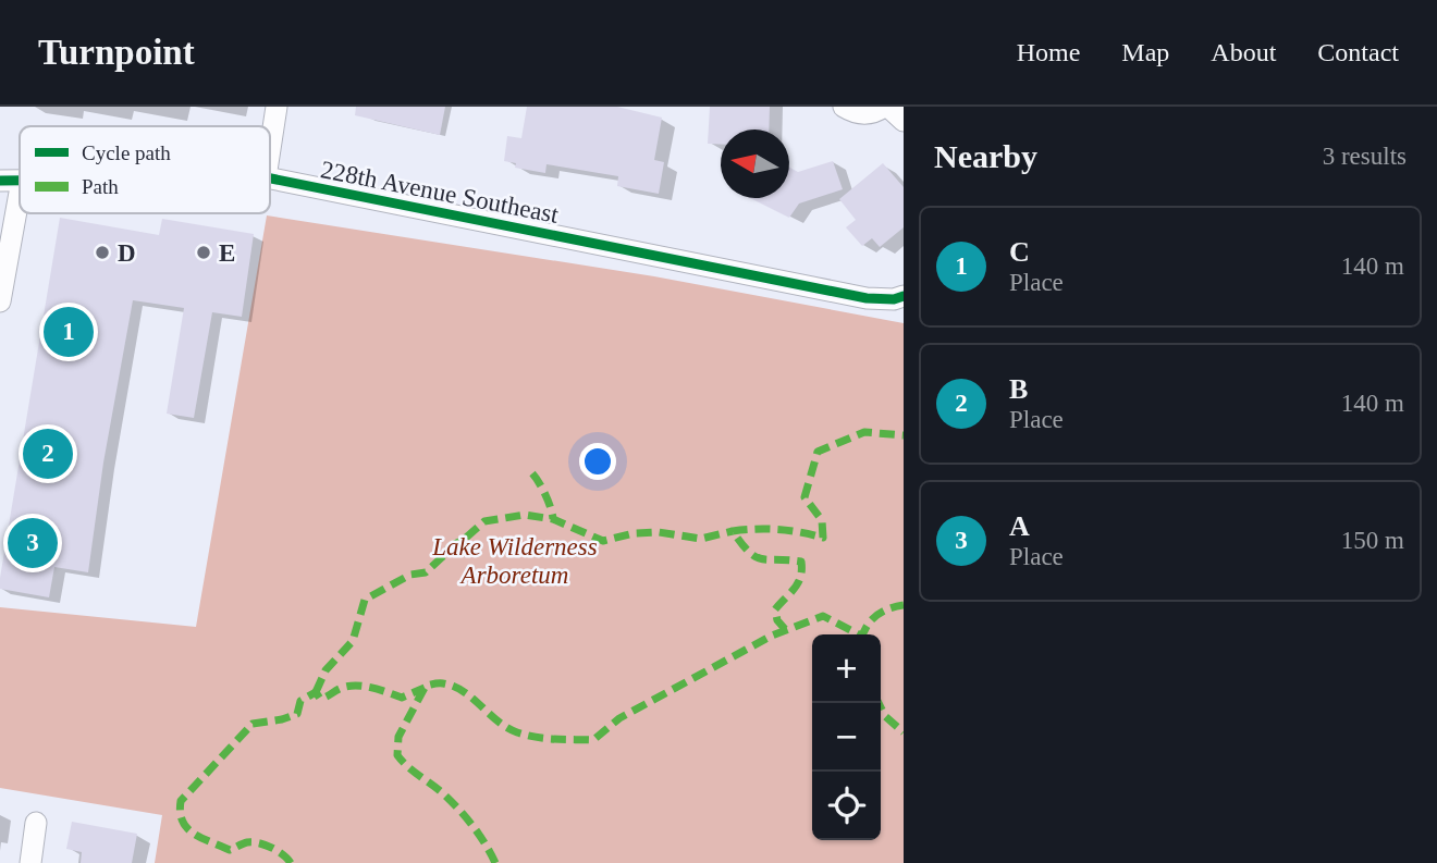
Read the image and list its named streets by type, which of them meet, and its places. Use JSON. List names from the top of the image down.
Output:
{
  "streets": {
    "street": ["228th Avenue Southeast"]
  },
  "parks": ["Lake Wilderness Arboretum"],
  "places": ["D", "E"],
  "legend": ["Cycle path", "Path"],
  "north": "left",
  "page": {
    "header": "Turnpoint",
    "nav": [
      "Home",
      "Map",
      "About",
      "Contact"
    ],
    "heading": ["Nearby", "3 results"],
    "list": [
      {
        "mark": "1",
        "name": "C",
        "note": "Place",
        "value": "140 m"
      },
      {
        "mark": "2",
        "name": "B",
        "note": "Place",
        "value": "140 m"
      },
      {
        "mark": "3",
        "name": "A",
        "note": "Place",
        "value": "150 m"
      }
    ],
    "pins": ["1", "2", "3"],
    "map_buttons": ["+", "−"]
  }
}
